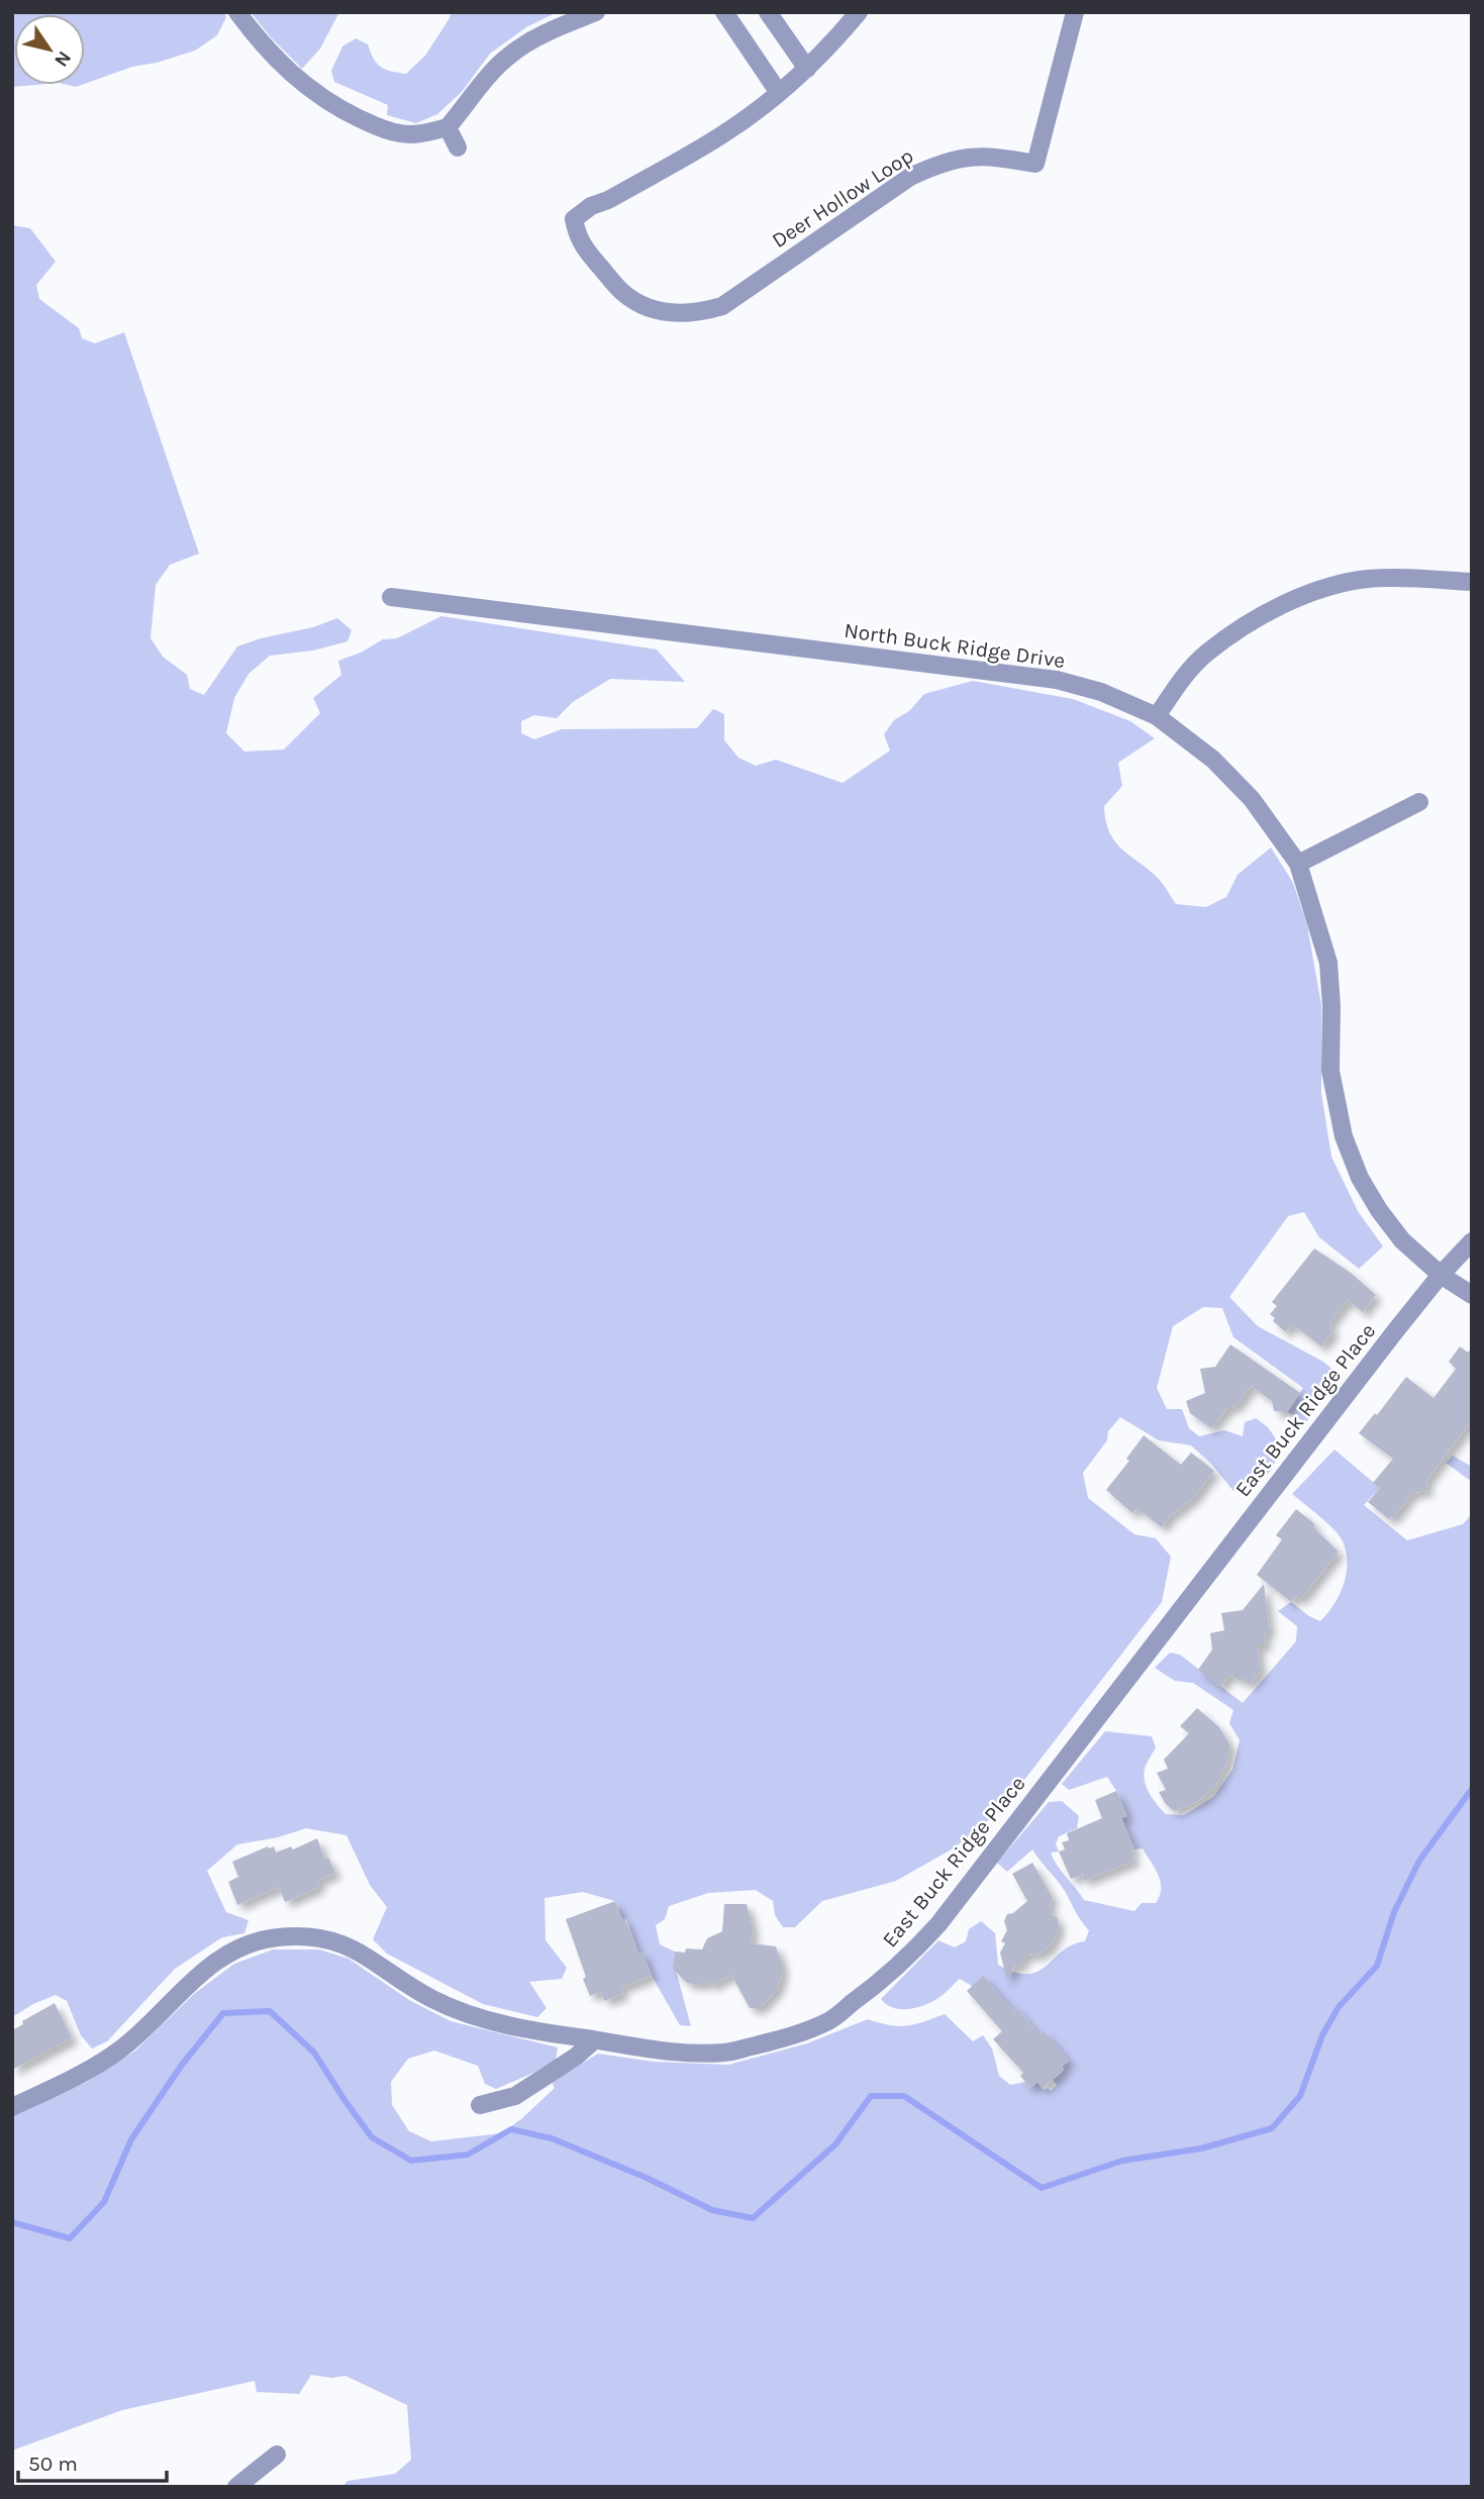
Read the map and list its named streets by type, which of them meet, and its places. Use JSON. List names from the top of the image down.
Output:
{
  "streets": {
    "street": ["Deer Hollow Loop", "North Buck Ridge Drive", "East Buck Ridge Place"]
  },
  "crossings": [
    ["North Buck Ridge Drive", "East Buck Ridge Place"]
  ],
  "scale_bar": "50 m",
  "north": "bottom right"
}
